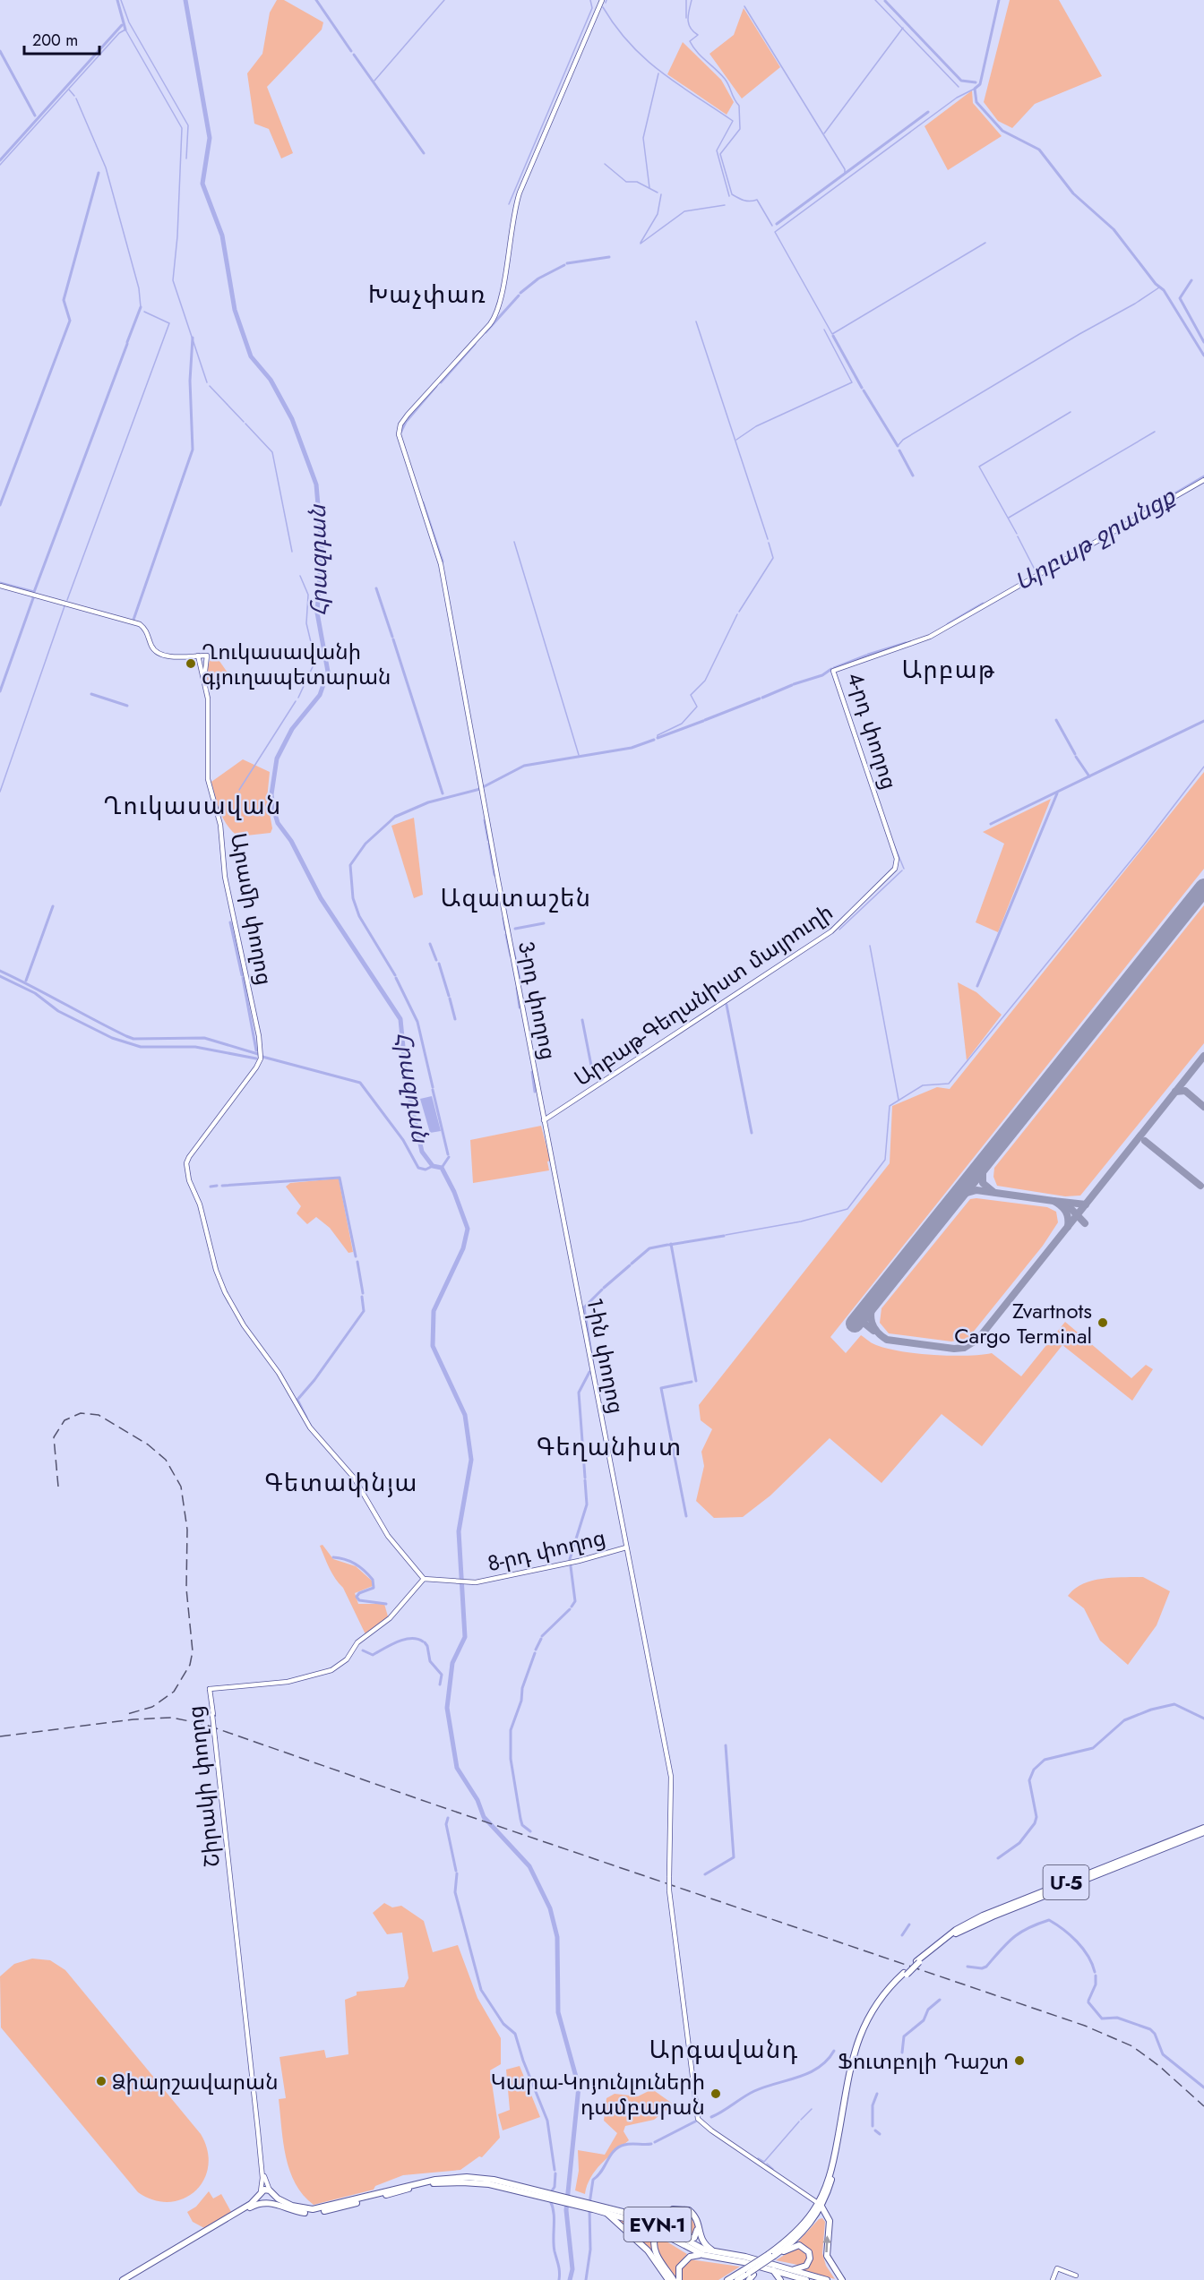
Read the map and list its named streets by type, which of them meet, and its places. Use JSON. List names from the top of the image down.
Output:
{
  "streets": {
    "highway": ["Մ-5", "EVN-1"],
    "main road": [
      "4-րդ փողոց",
      "Արամի փողոց",
      "Արբաթ-Գեղանիստ մայրուղի",
      "3-րդ փողոց",
      "1-ին փողոց",
      "8-րդ փողոց",
      "Շիրակի փողոց"
    ]
  },
  "crossings": [
    ["4-րդ փողոց", "Արբաթ-Գեղանիստ մայրուղի"],
    ["Արամի փողոց", "8-րդ փողոց"],
    ["Արամի փողոց", "Շիրակի փողոց"],
    ["Արբաթ-Գեղանիստ մայրուղի", "3-րդ փողոց"],
    ["Արբաթ-Գեղանիստ մայրուղի", "1-ին փողոց"],
    ["3-րդ փողոց", "1-ին փողոց"],
    ["1-ին փողոց", "8-րդ փողոց"],
    ["1-ին փողոց", "Մ-5"],
    ["8-րդ փողոց", "Շիրակի փողոց"],
    ["Շիրակի փողոց", "EVN-1"]
  ],
  "districts": [
    "Խաչփառ",
    "Արբաթ",
    "Ղուկասավան",
    "Ազատաշեն",
    "Գեղանիստ",
    "Գետափնյա",
    "Արգավանդ"
  ],
  "water": ["Արբաթ ջրանցք", "Հրազդան"],
  "places": [
    "Ղուկասավանի գյուղապետարան",
    "Zvartnots Cargo Terminal",
    "Ֆուտբոլի Դաշտ",
    "Ձիարշավարան",
    "Կարա-Կոյունլուների դամբարան"
  ],
  "scale_bar": "200 m"
}
